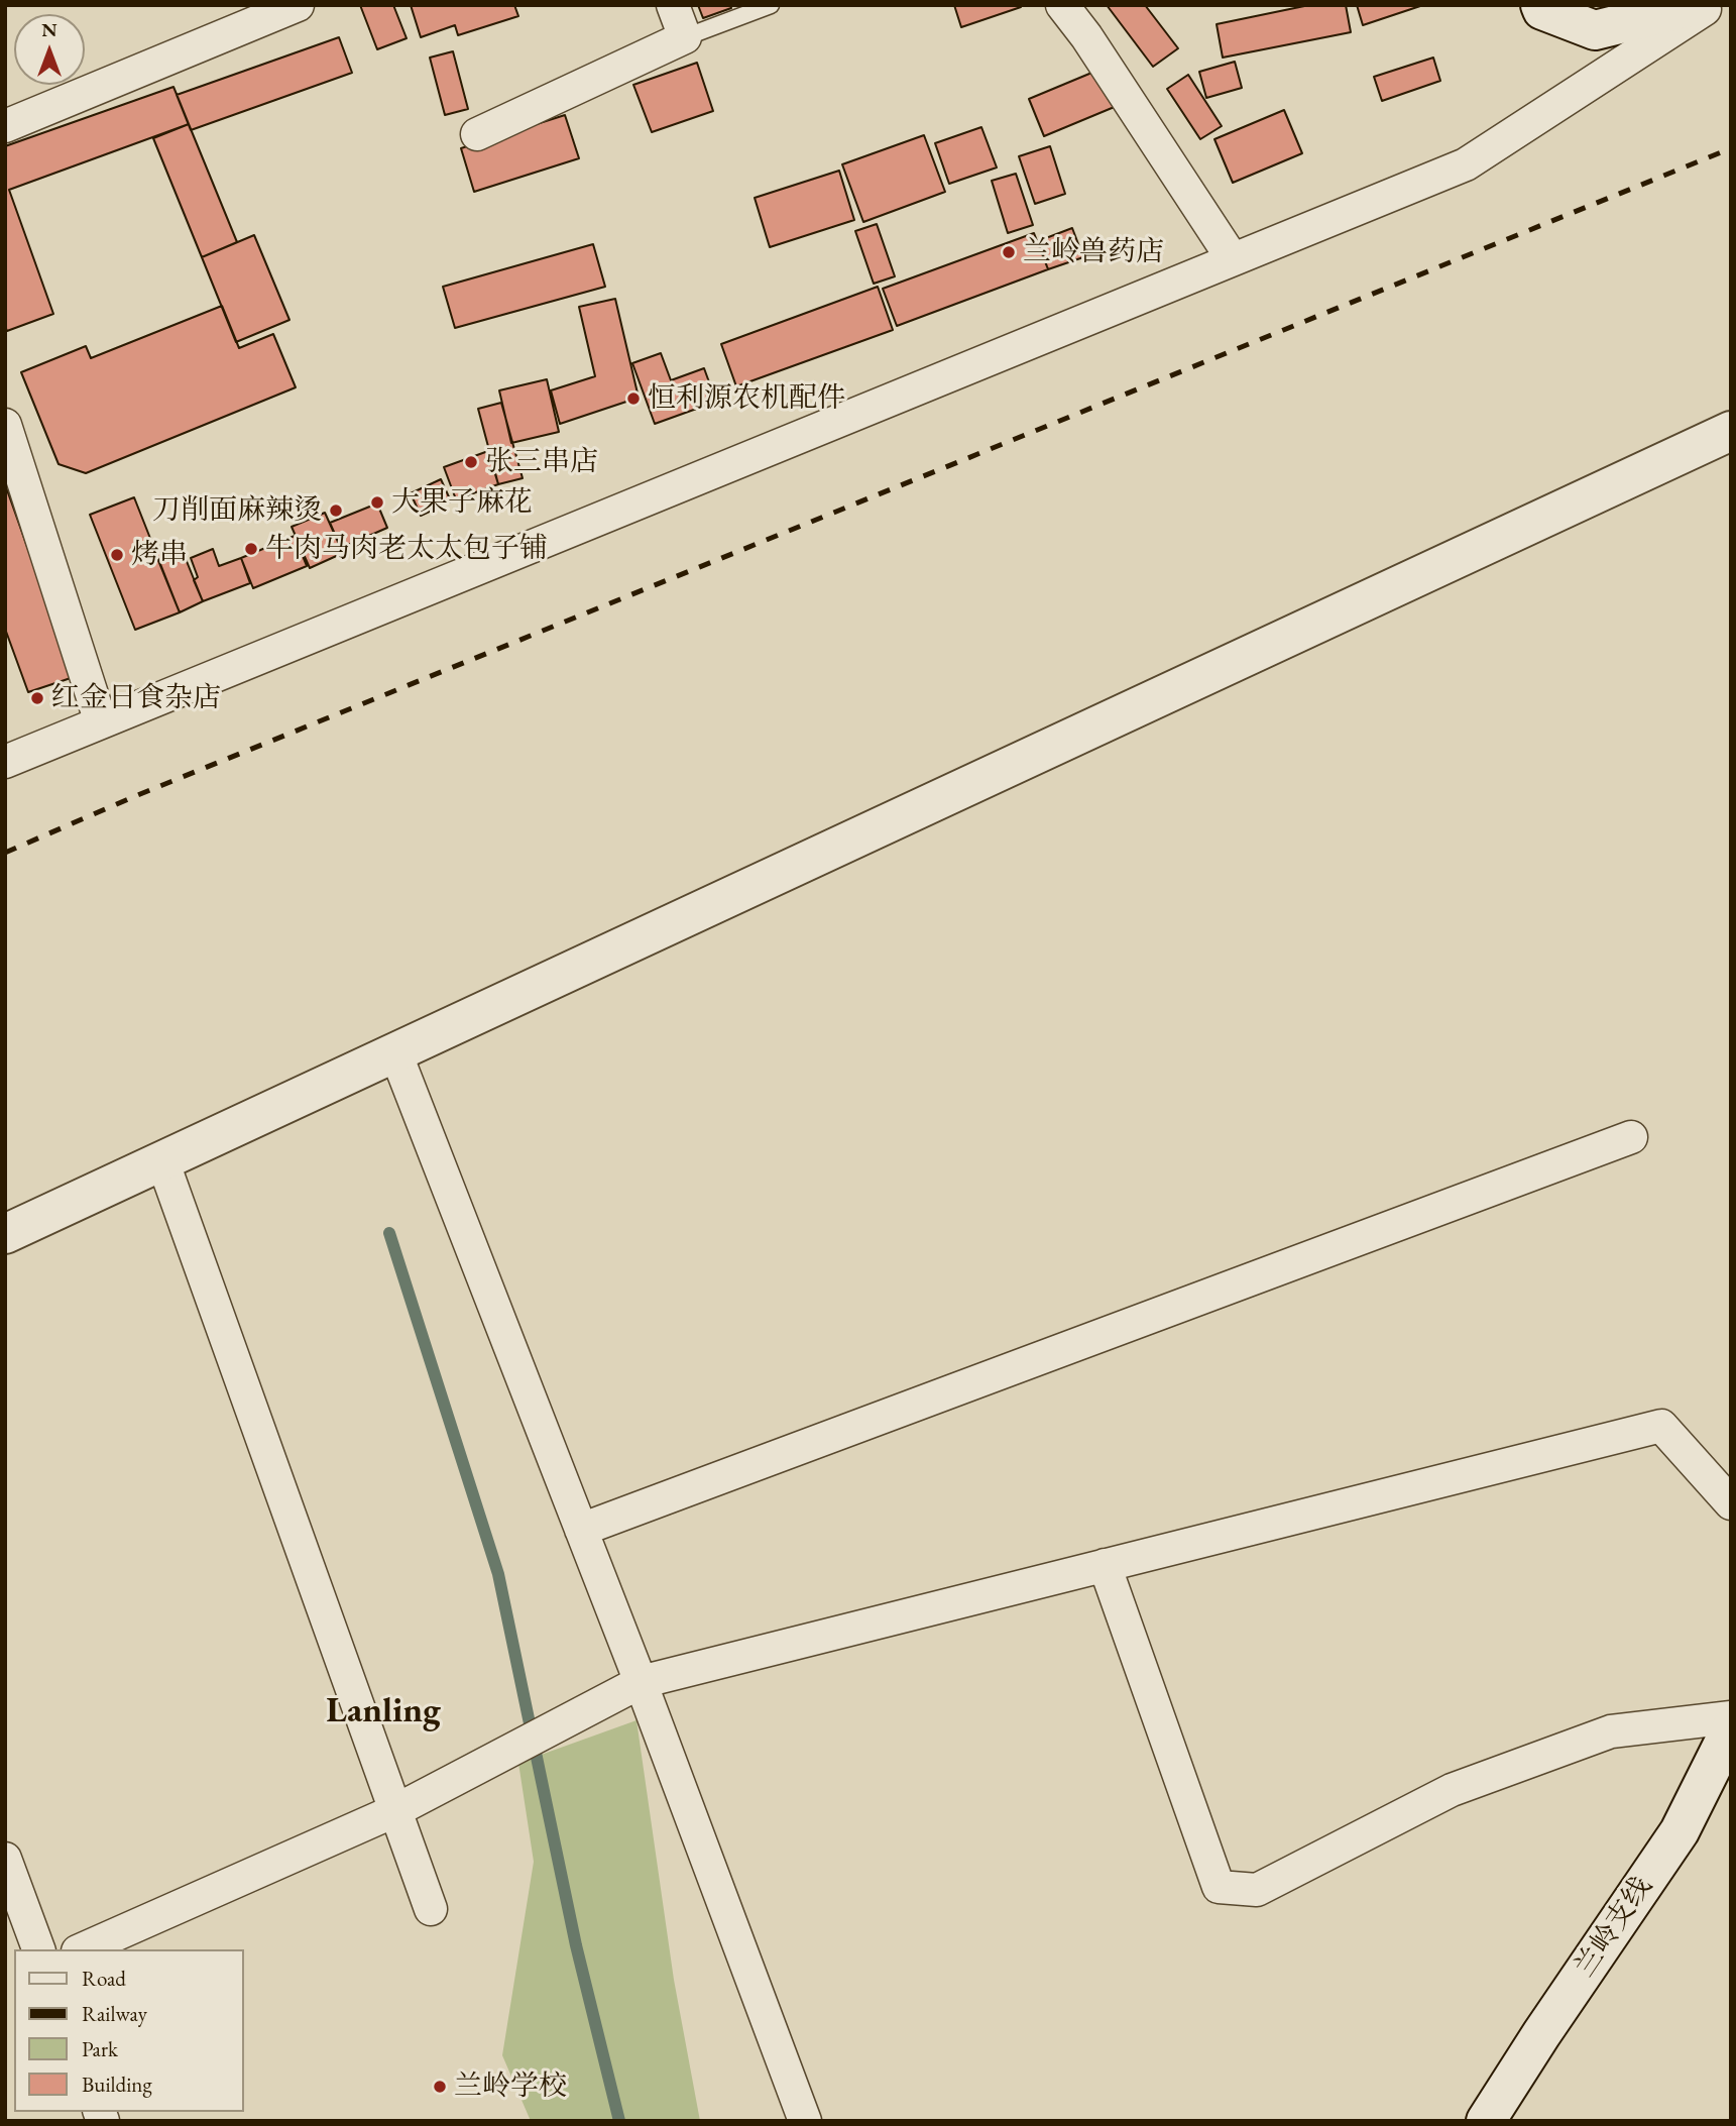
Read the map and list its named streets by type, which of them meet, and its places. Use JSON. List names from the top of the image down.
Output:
{
  "streets": {
    "street": ["兰岭支线"]
  },
  "districts": ["Lanling"],
  "places": [
    "兰岭兽药店",
    "恒利源农机配件",
    "张三串店",
    "大果子麻花",
    "刀削面麻辣烫",
    "牛肉马肉老太太包子铺",
    "烤串",
    "红金日食杂店",
    "兰岭学校"
  ],
  "legend": [
    "Road",
    "Railway",
    "Park",
    "Building"
  ],
  "north": "top"
}
